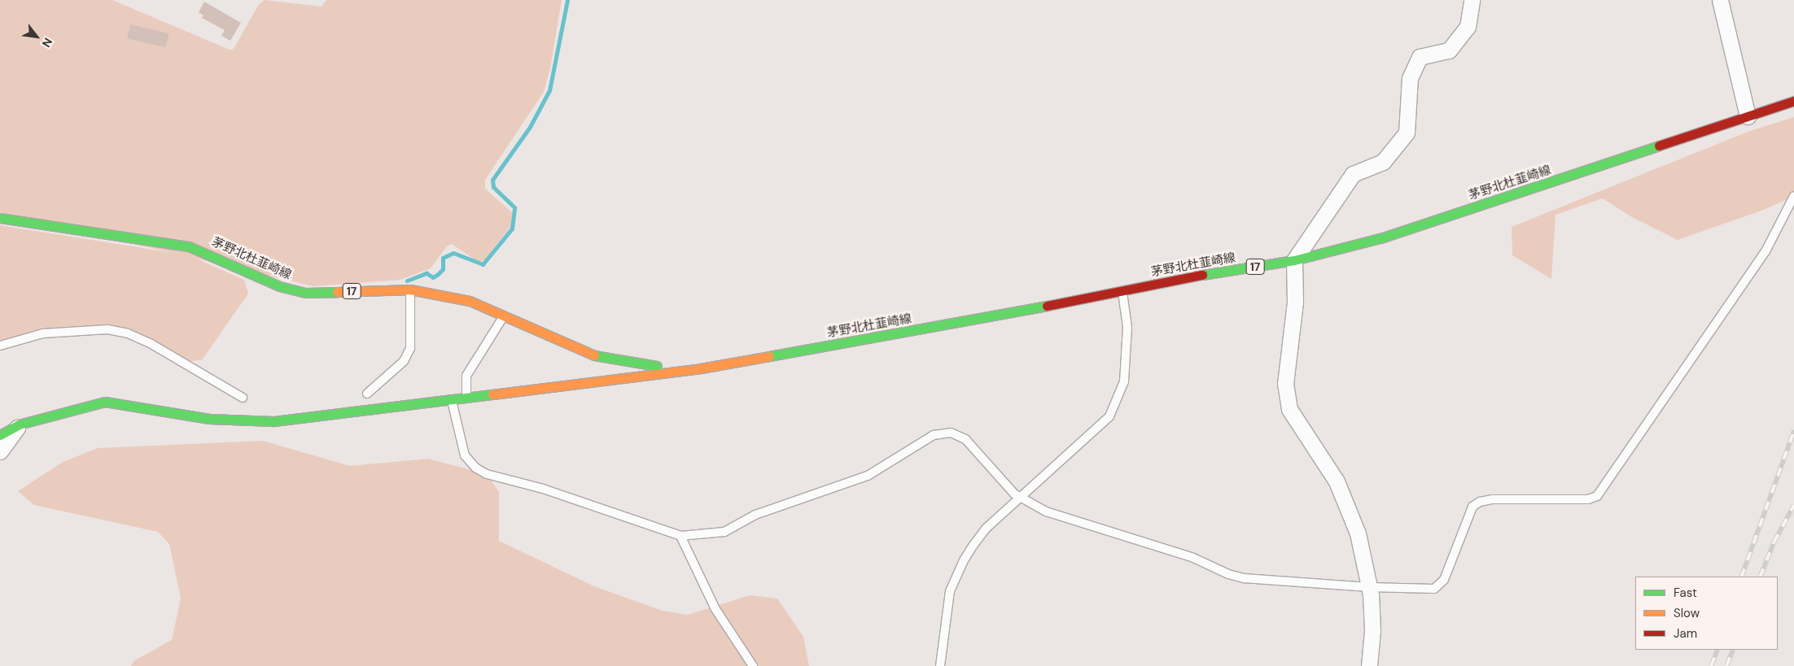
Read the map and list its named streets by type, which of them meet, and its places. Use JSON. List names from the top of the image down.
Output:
{
  "streets": {
    "main road": ["茅野北杜韮崎線", "17"]
  },
  "legend": ["Fast", "Slow", "Jam"],
  "north": "bottom right"
}
